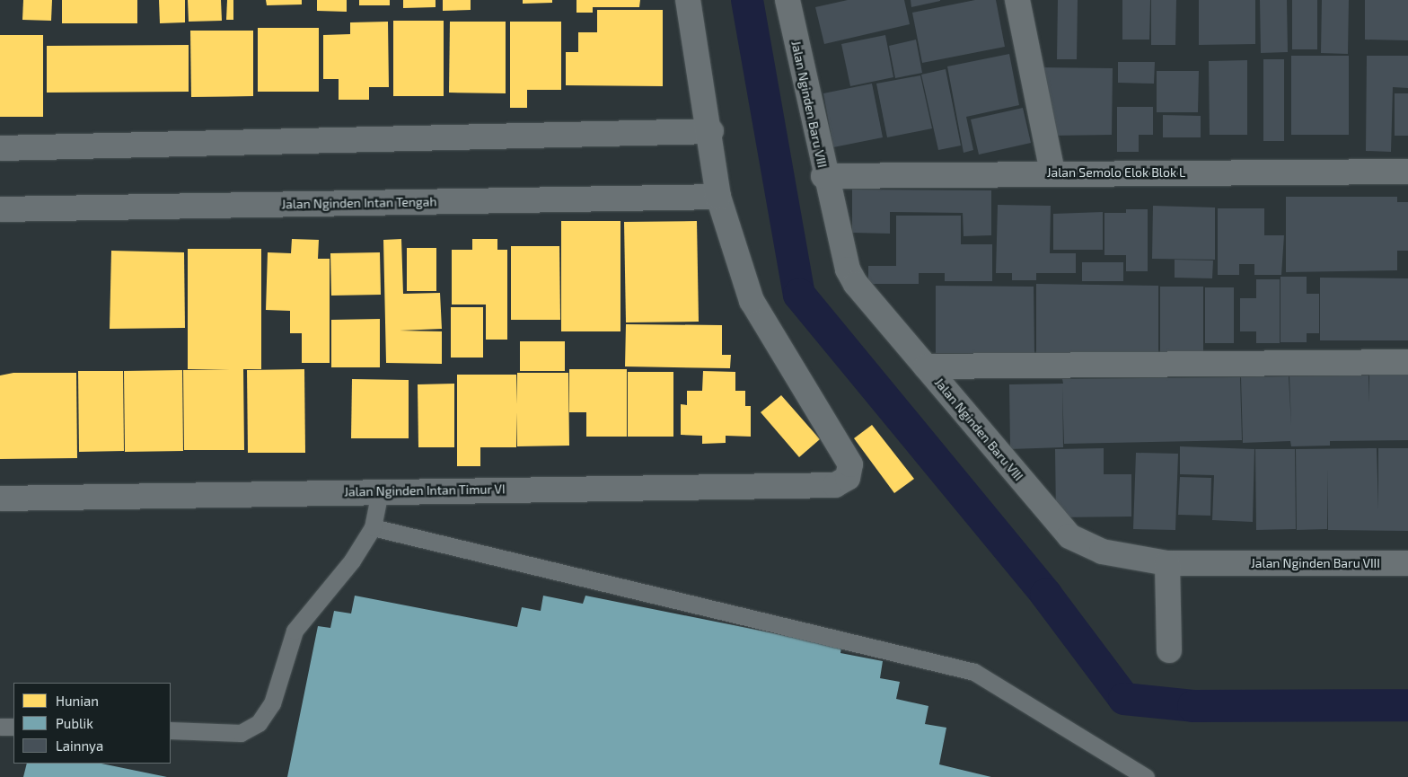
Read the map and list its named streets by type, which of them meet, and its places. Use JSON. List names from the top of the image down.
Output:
{
  "streets": {
    "street": [
      "Jalan Nginden Baru VIII",
      "Jalan Semolo Elok Blok L",
      "Jalan Nginden Intan Tengah",
      "Jalan Nginden Intan Timur VI"
    ]
  },
  "crossings": [
    ["Jalan Nginden Baru VIII", "Jalan Semolo Elok Blok L"],
    ["Jalan Nginden Intan Tengah", "Jalan Nginden Intan Timur VI"]
  ],
  "legend": ["Hunian", "Publik", "Lainnya"]
}
